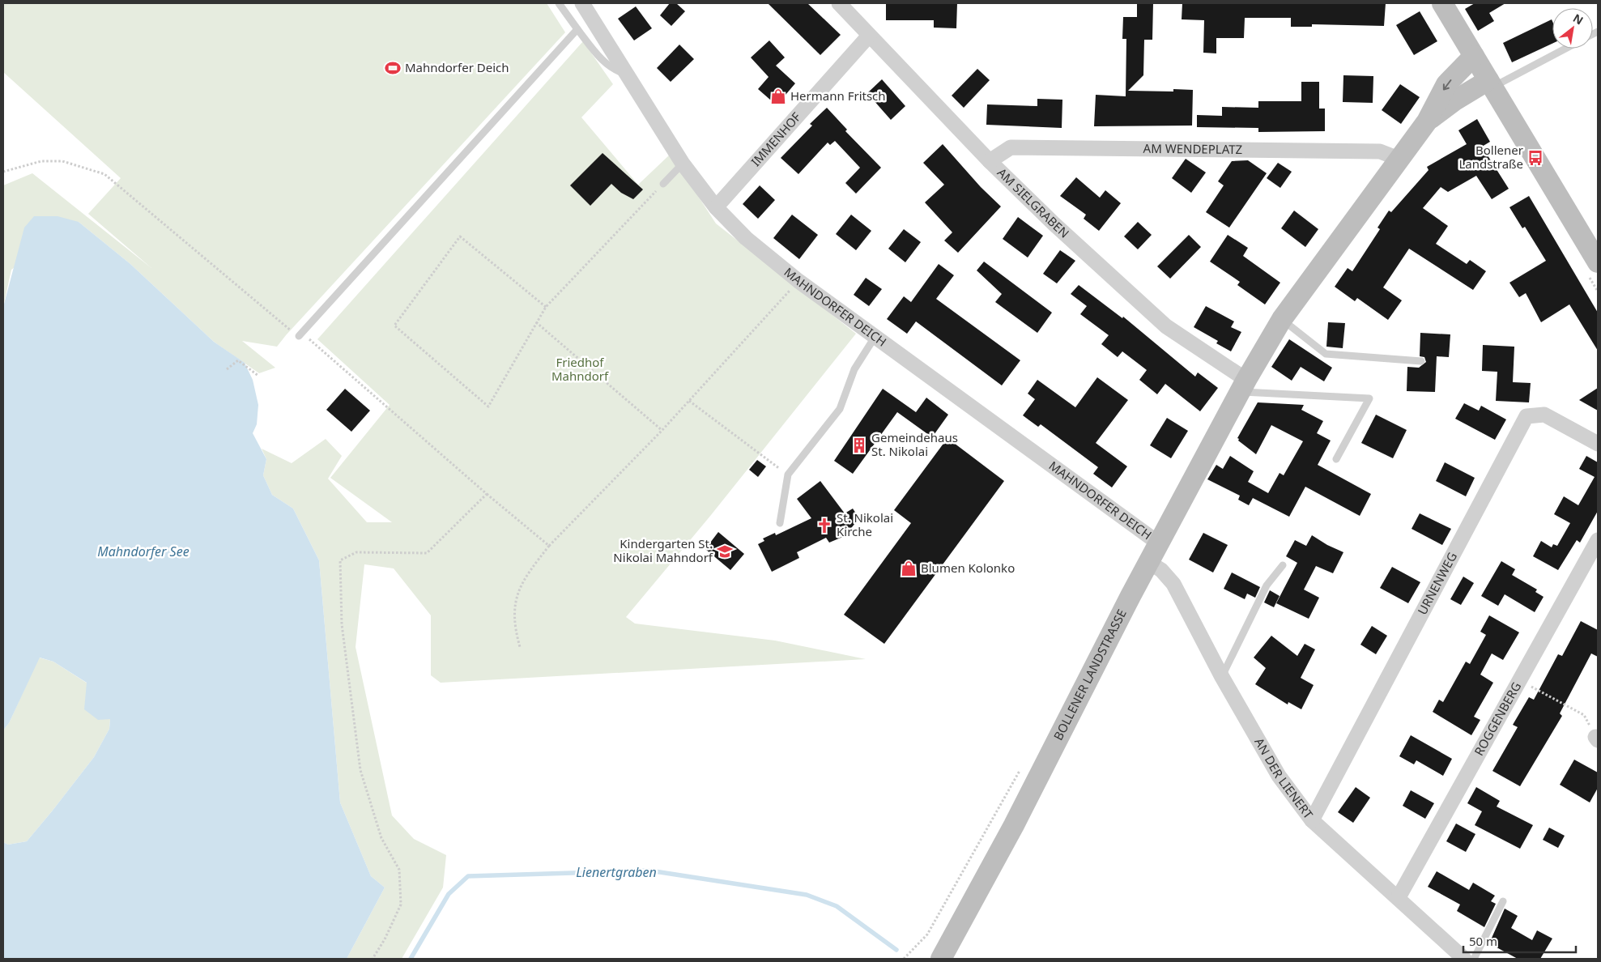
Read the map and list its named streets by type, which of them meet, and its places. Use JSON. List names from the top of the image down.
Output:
{
  "streets": {
    "street": [
      "IMMENHOF",
      "AM WENDEPLATZ",
      "AM SIELGRABEN",
      "MAHNDORFER DEICH",
      "URNENWEG",
      "BOLLENER LANDSTRASSE",
      "ROGGENBERG",
      "AN DER LIENERT"
    ]
  },
  "crossings": [
    ["IMMENHOF", "AM SIELGRABEN"],
    ["IMMENHOF", "MAHNDORFER DEICH"],
    ["AM WENDEPLATZ", "AM SIELGRABEN"],
    ["AM WENDEPLATZ", "BOLLENER LANDSTRASSE"],
    ["AM SIELGRABEN", "BOLLENER LANDSTRASSE"],
    ["MAHNDORFER DEICH", "BOLLENER LANDSTRASSE"],
    ["URNENWEG", "AN DER LIENERT"],
    ["BOLLENER LANDSTRASSE", "AN DER LIENERT"],
    ["ROGGENBERG", "AN DER LIENERT"]
  ],
  "water": ["Mahndorfer See", "Lienertgraben"],
  "parks": ["Friedhof Mahndorf"],
  "places": {
    "sports": ["Mahndorfer Deich"],
    "shop": ["Hermann Fritsch", "Blumen Kolonko"],
    "bus stop": ["Bollener Landstraße"],
    "building": ["Gemeindehaus St. Nikolai"],
    "church": ["St. Nikolai Kirche"],
    "school or university": ["Kindergarten St. Nikolai Mahndorf"]
  },
  "scale_bar": "50 m",
  "north": "top right"
}
